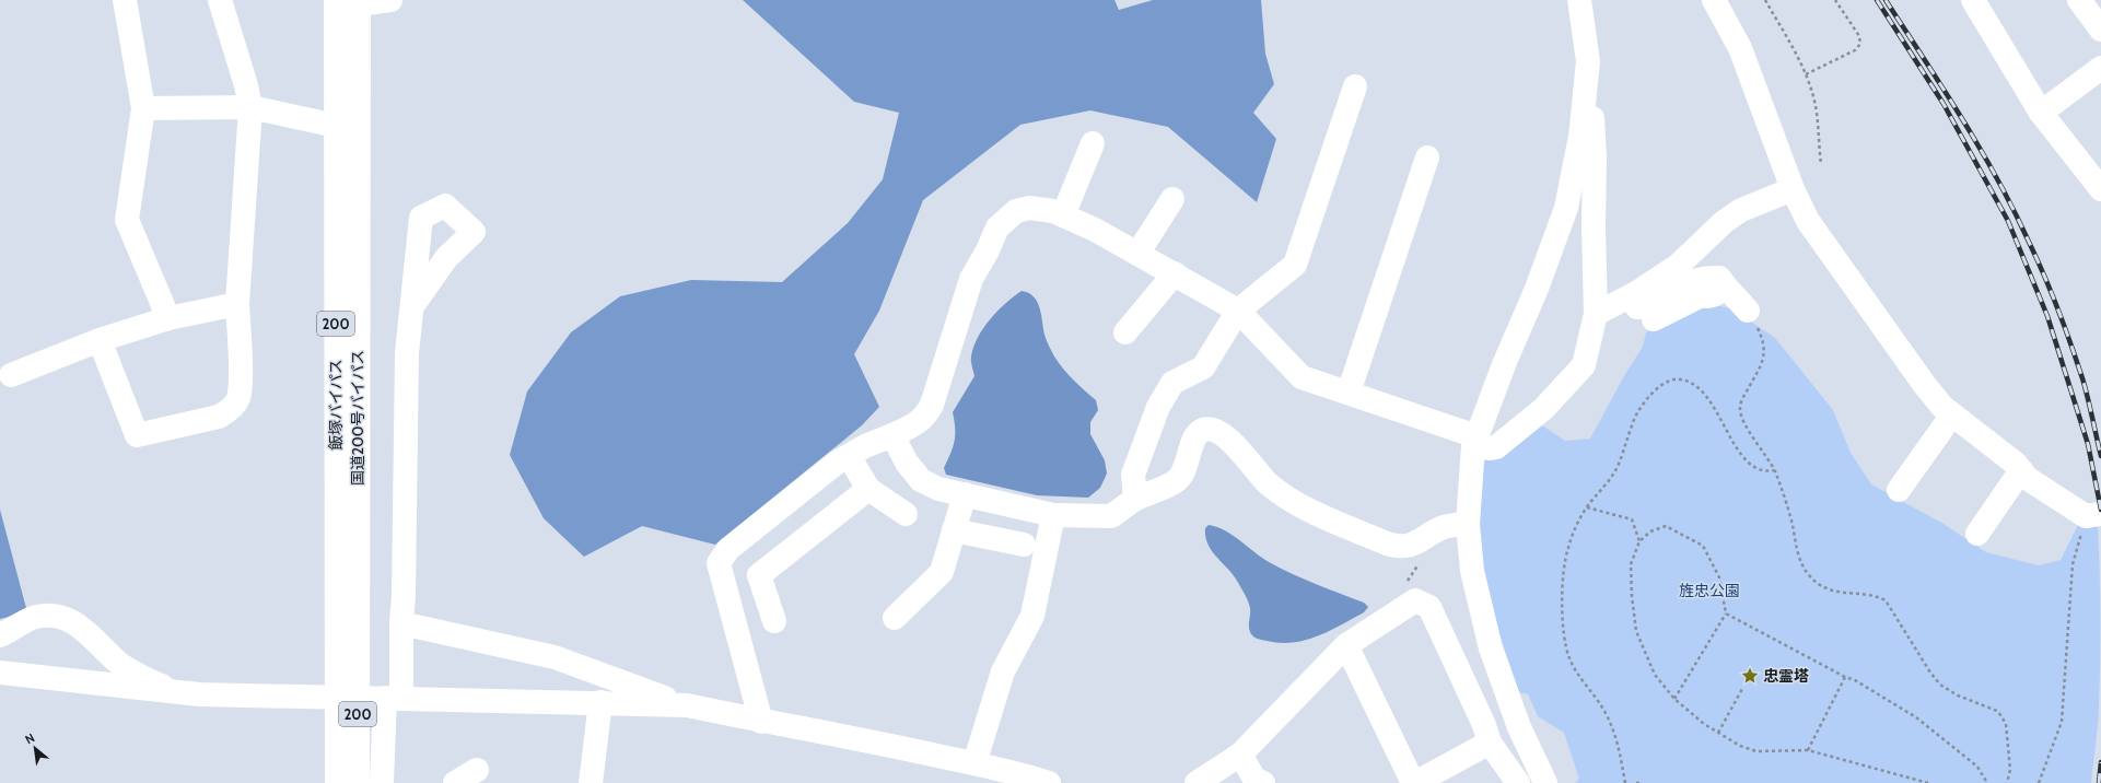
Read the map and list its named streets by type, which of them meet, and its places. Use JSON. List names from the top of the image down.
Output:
{
  "streets": {
    "main road": ["200", "国道200号バイパス"]
  },
  "crossings": [
    ["200", "国道200号バイパス"]
  ],
  "parks": ["旌忠公園"],
  "places": {
    "place": ["忠霊塔"]
  },
  "north": "top left"
}
